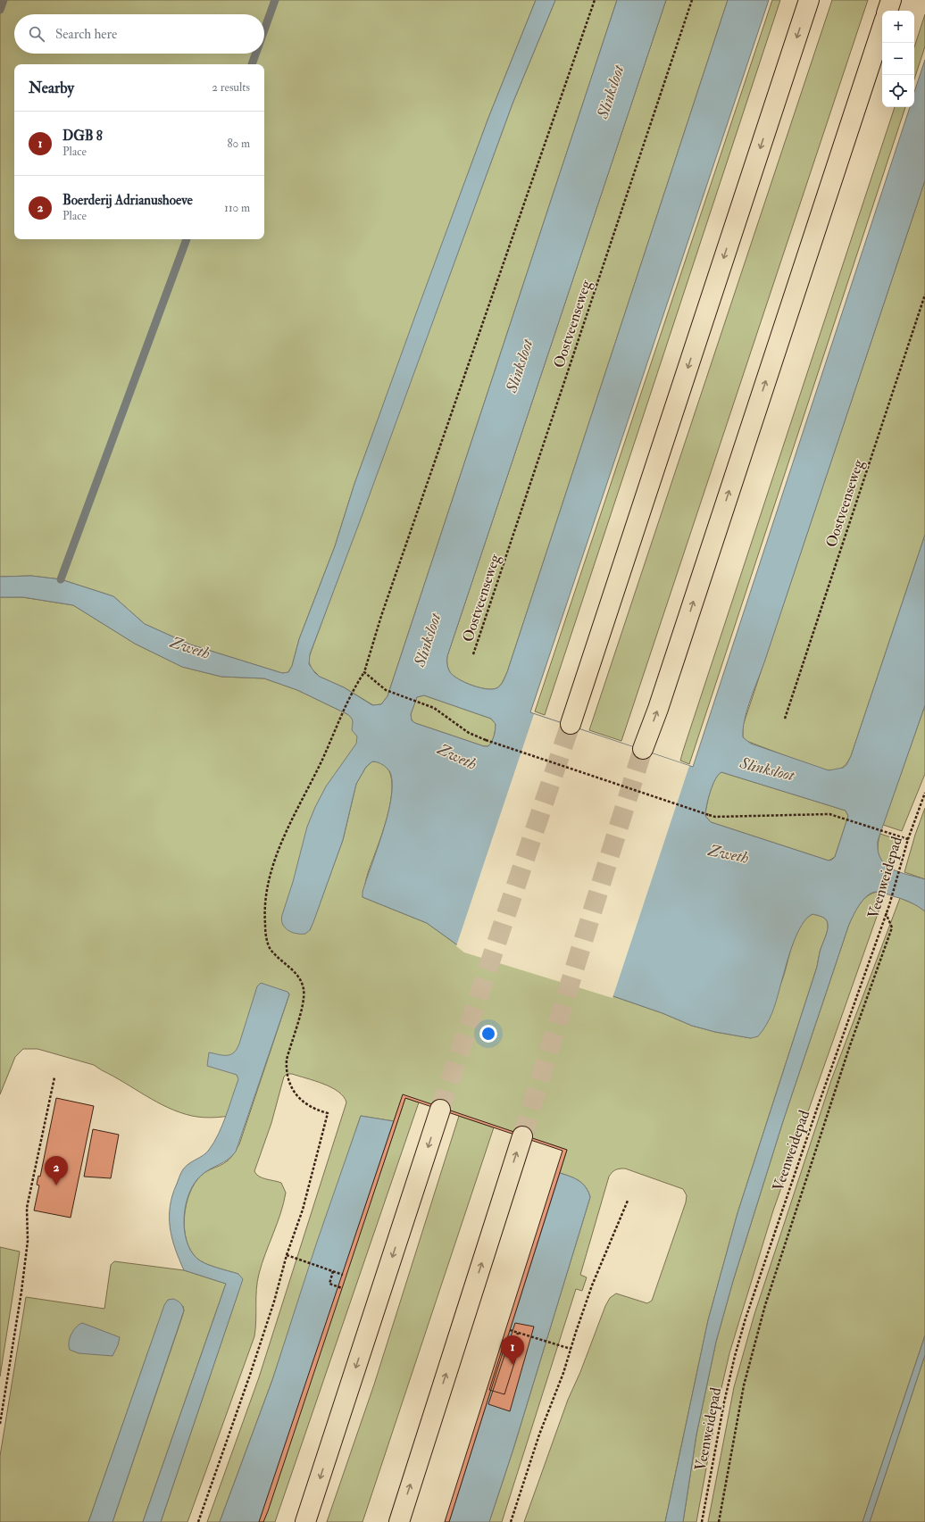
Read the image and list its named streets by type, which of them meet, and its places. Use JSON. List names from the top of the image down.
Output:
{
  "streets": {
    "path": ["Oostveenseweg", "Veenweidepad"]
  },
  "water": ["Slinksloot", "Zweth"],
  "page": {
    "map_buttons": ["+", "−"],
    "search": "Search here",
    "heading": ["Nearby", "2 results"],
    "list": [
      {
        "mark": "1",
        "name": "DGB 8",
        "note": "Place",
        "value": "80 m"
      },
      {
        "mark": "2",
        "name": "Boerderij Adrianushoeve",
        "note": "Place",
        "value": "110 m"
      }
    ],
    "pins": ["2", "1"]
  }
}
